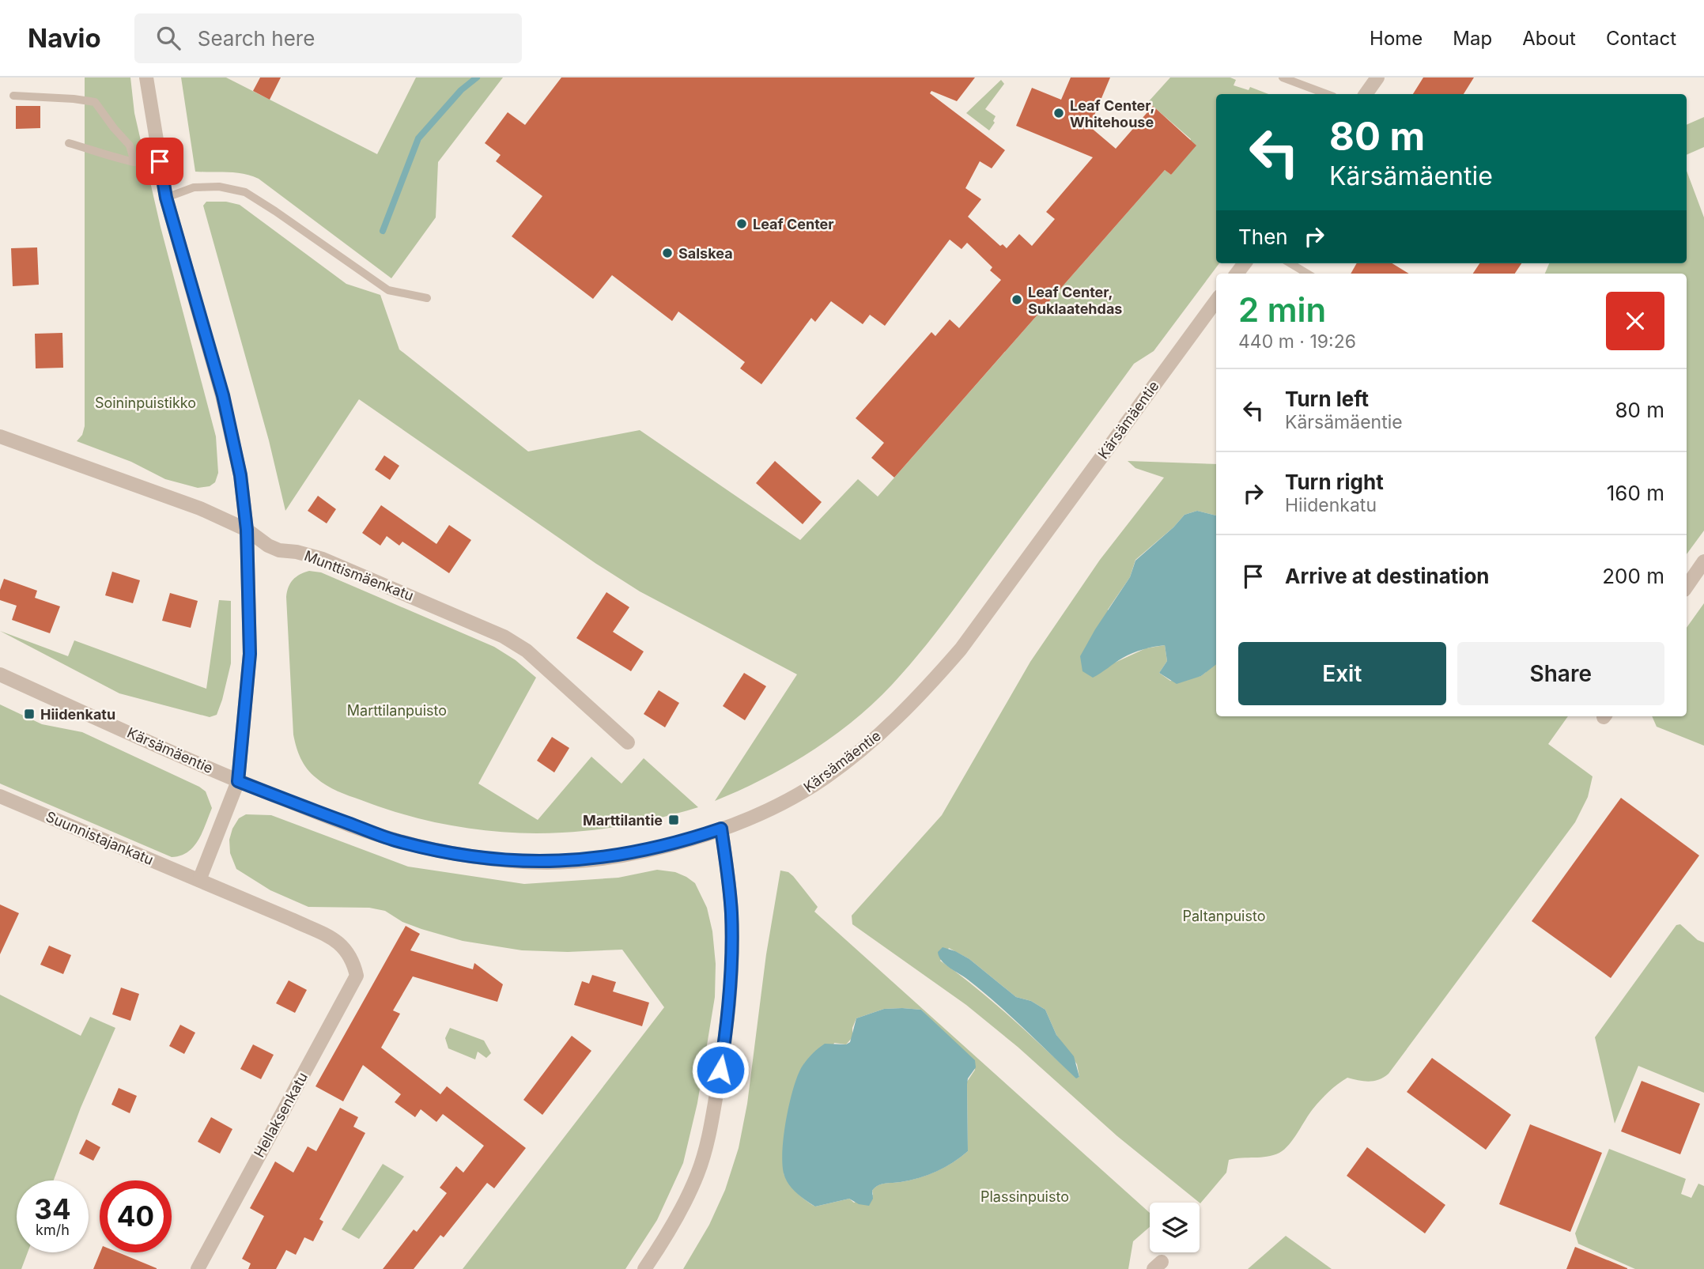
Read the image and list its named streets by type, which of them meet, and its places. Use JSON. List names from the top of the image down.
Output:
{
  "streets": {
    "street": [
      "Kärsämäentie",
      "Munttismäenkatu",
      "Suunnistajankatu",
      "Hellaksenkatu"
    ]
  },
  "crossings": [
    ["Suunnistajankatu", "Hellaksenkatu"]
  ],
  "parks": [
    "Soininpuistikko",
    "Marttilanpuisto",
    "Paltanpuisto",
    "Plassinpuisto"
  ],
  "places": {
    "other": [
      "Leaf Center, Whitehouse",
      "Leaf Center",
      "Salskea",
      "Leaf Center, Suklaatehdas"
    ],
    "transit": ["Hiidenkatu", "Marttilantie"]
  },
  "page": {
    "header": "Navio",
    "search": "Search here",
    "nav": [
      "Home",
      "Map",
      "About",
      "Contact"
    ],
    "turn": ["80 m", "Kärsämäentie"],
    "then": "Then",
    "heading": ["2 min", "440 m · 19:26"],
    "list": [
      {
        "name": "Turn left",
        "note": "Kärsämäentie",
        "value": "80 m"
      },
      {
        "name": "Turn right",
        "note": "Hiidenkatu",
        "value": "160 m"
      },
      {
        "name": "Arrive at destination",
        "value": "200 m"
      }
    ],
    "buttons": ["Exit", "Share"],
    "speed": "34 km/h",
    "limit": "40"
  }
}
